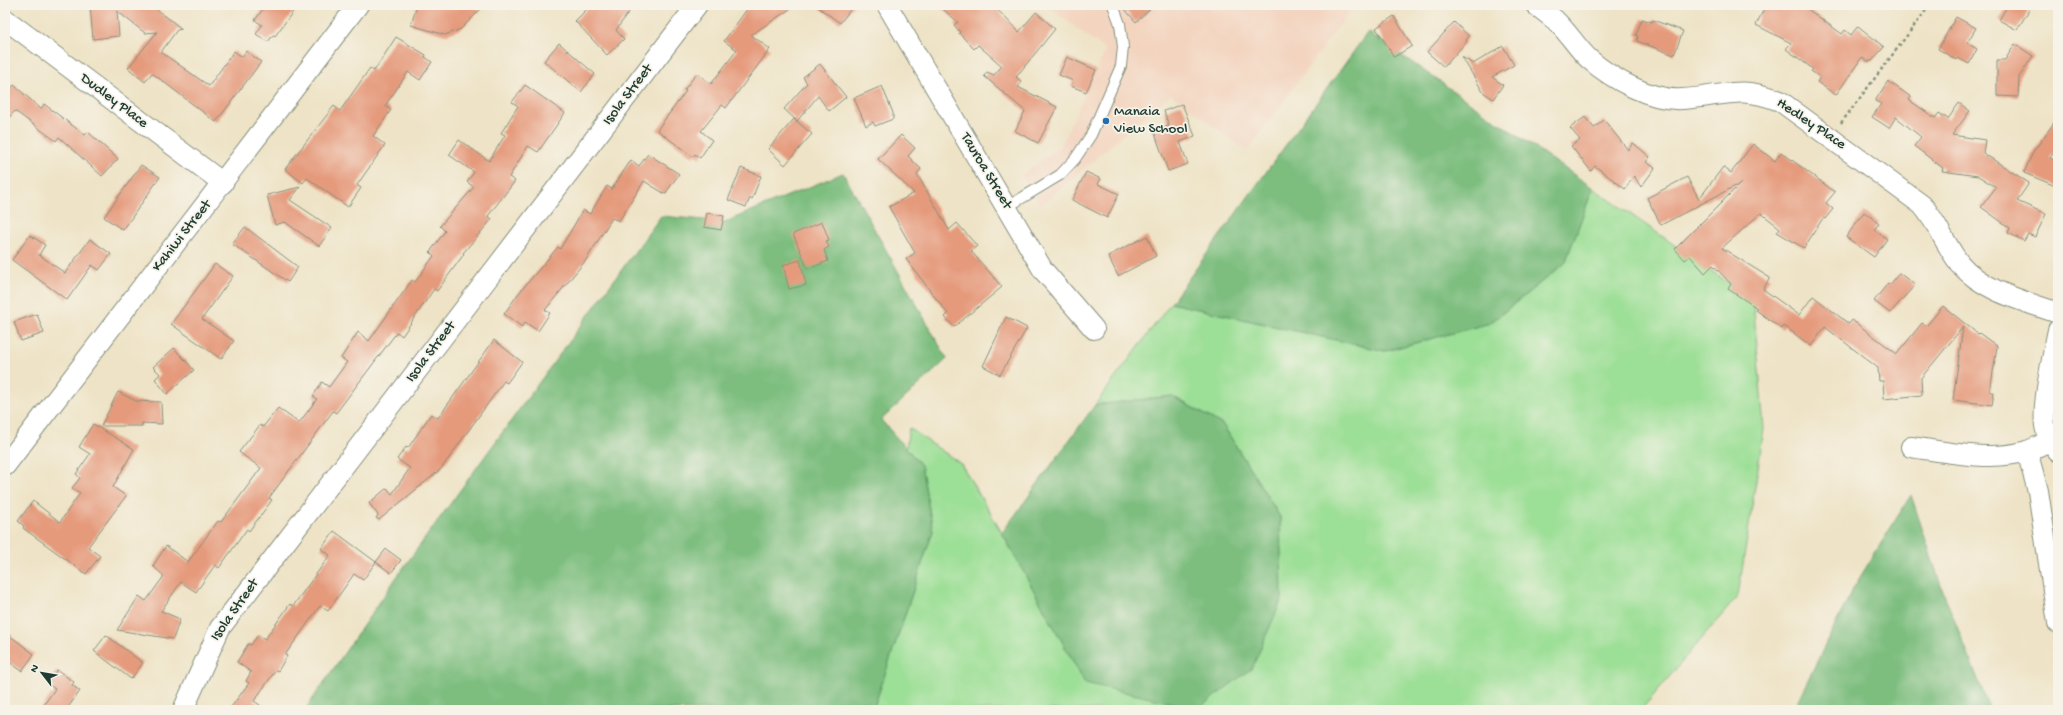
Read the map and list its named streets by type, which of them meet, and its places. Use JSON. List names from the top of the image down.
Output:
{
  "streets": {
    "street": [
      "Isola Street",
      "Dudley Place",
      "Hedley Place",
      "Tauroa Street",
      "Kahiwi Street"
    ]
  },
  "crossings": [
    ["Dudley Place", "Kahiwi Street"]
  ],
  "places": ["Manaia View School"],
  "north": "top left"
}
